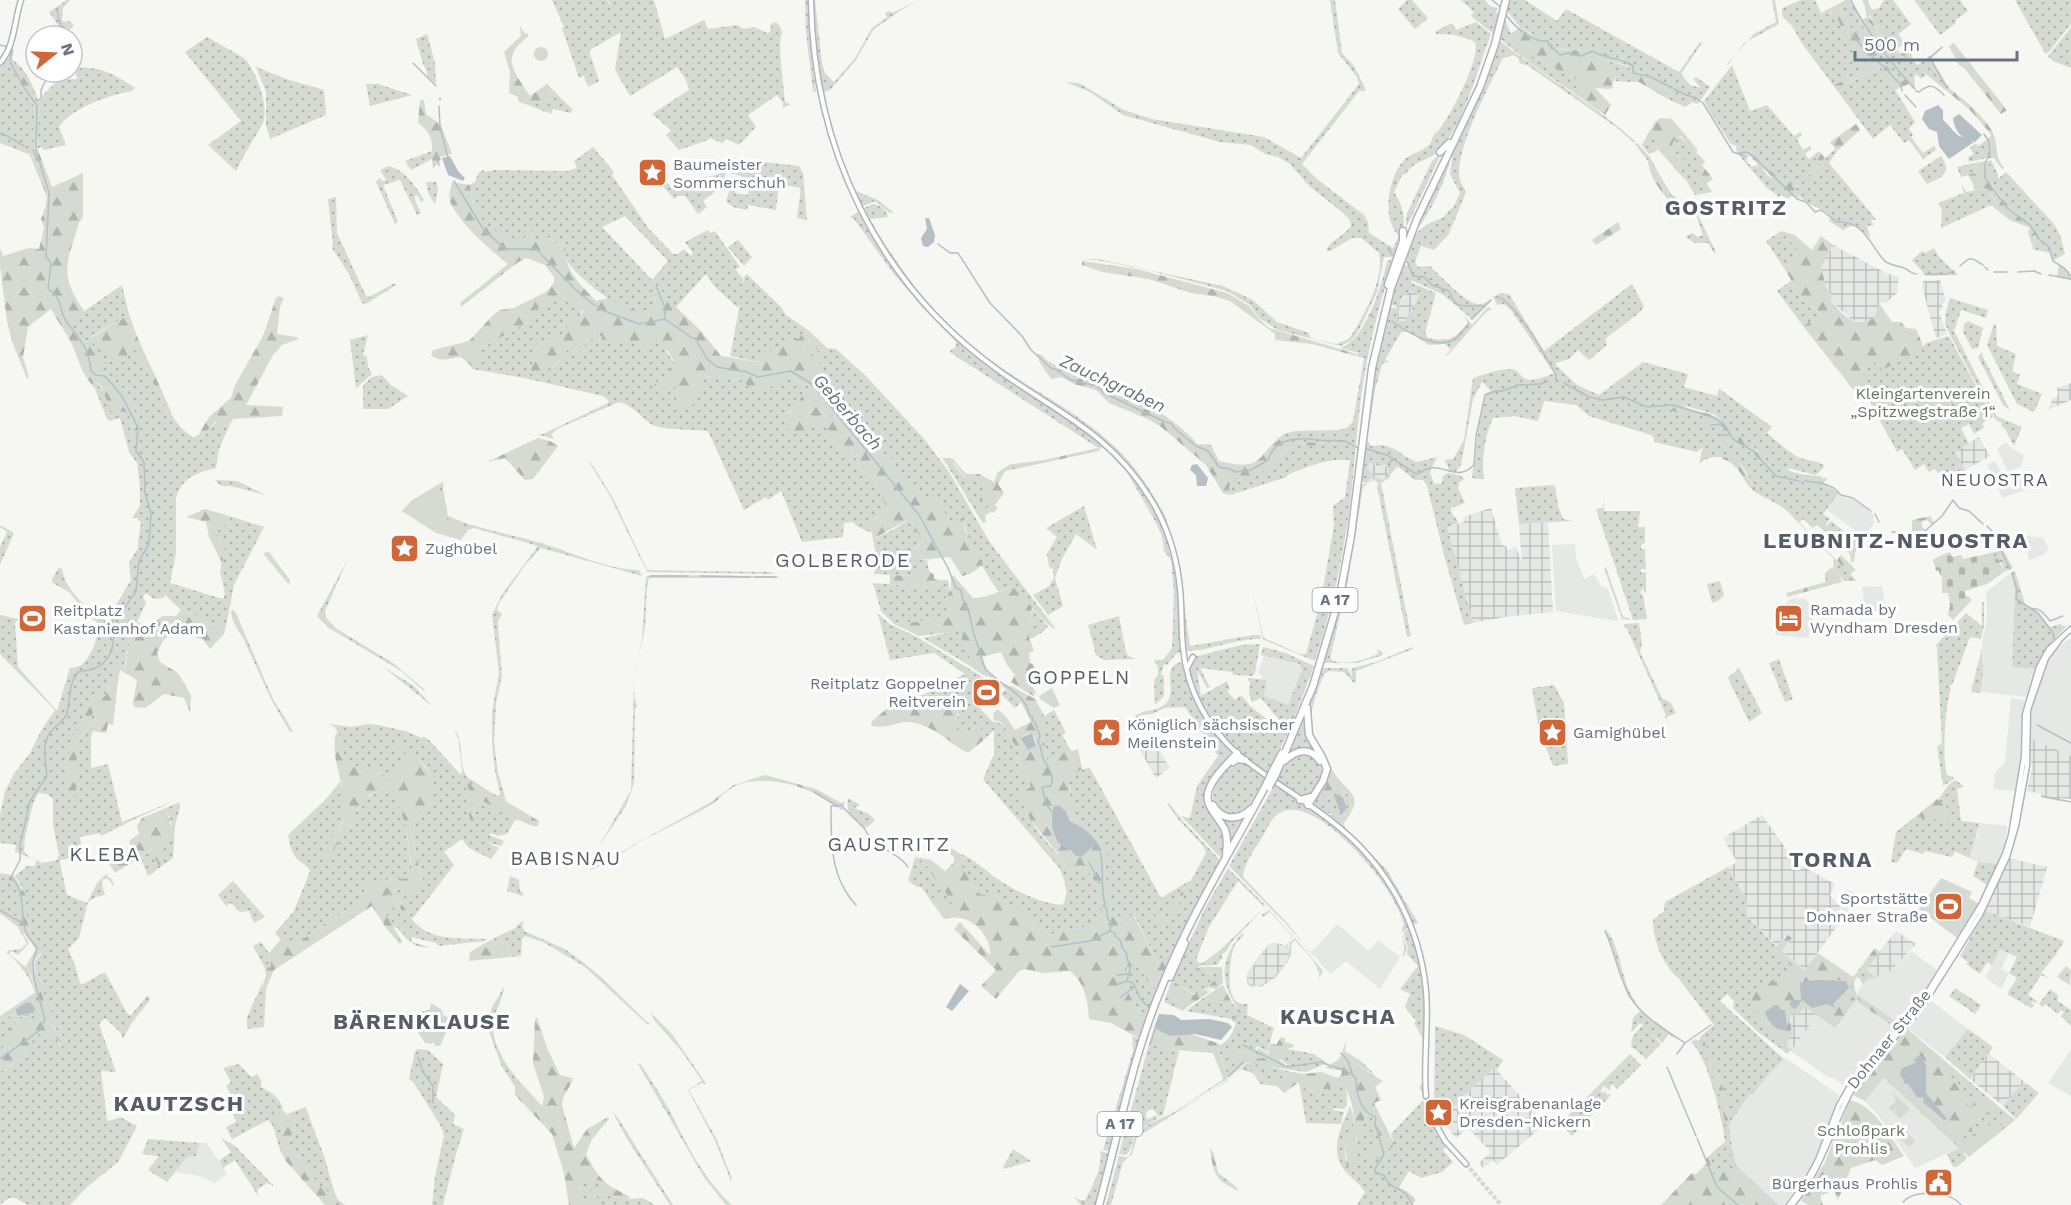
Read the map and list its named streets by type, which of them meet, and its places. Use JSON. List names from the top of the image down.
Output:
{
  "streets": {
    "highway": ["A 17"],
    "main road": ["Dohnaer Straße"]
  },
  "districts": [
    "GOSTRITZ",
    "NEUOSTRA",
    "LEUBNITZ-NEUOSTRA",
    "GOLBERODE",
    "GOPPELN",
    "GAUSTRITZ",
    "KLEBA",
    "BABISNAU",
    "TORNA",
    "KAUSCHA",
    "BÄRENKLAUSE",
    "KAUTZSCH"
  ],
  "water": ["Zauchgraben", "Geberbach"],
  "parks": ["Kleingartenverein „Spitzwegstraße 1“", "Schloßpark Prohlis"],
  "places": {
    "place": [
      "Baumeister Sommerschuh",
      "Zughübel",
      "Gamighübel",
      "Königlich sächsischer Meilenstein",
      "Kreisgrabenanlage Dresden-Nickern"
    ],
    "hotel": ["Ramada by Wyndham Dresden"],
    "sports": ["Reitplatz Kastanienhof Adam", "Reitplatz Goppelner Reitverein", "Sportstätte Dohnaer Straße"],
    "public building": ["Bürgerhaus Prohlis"]
  },
  "scale_bar": "500 m",
  "north": "right"
}
